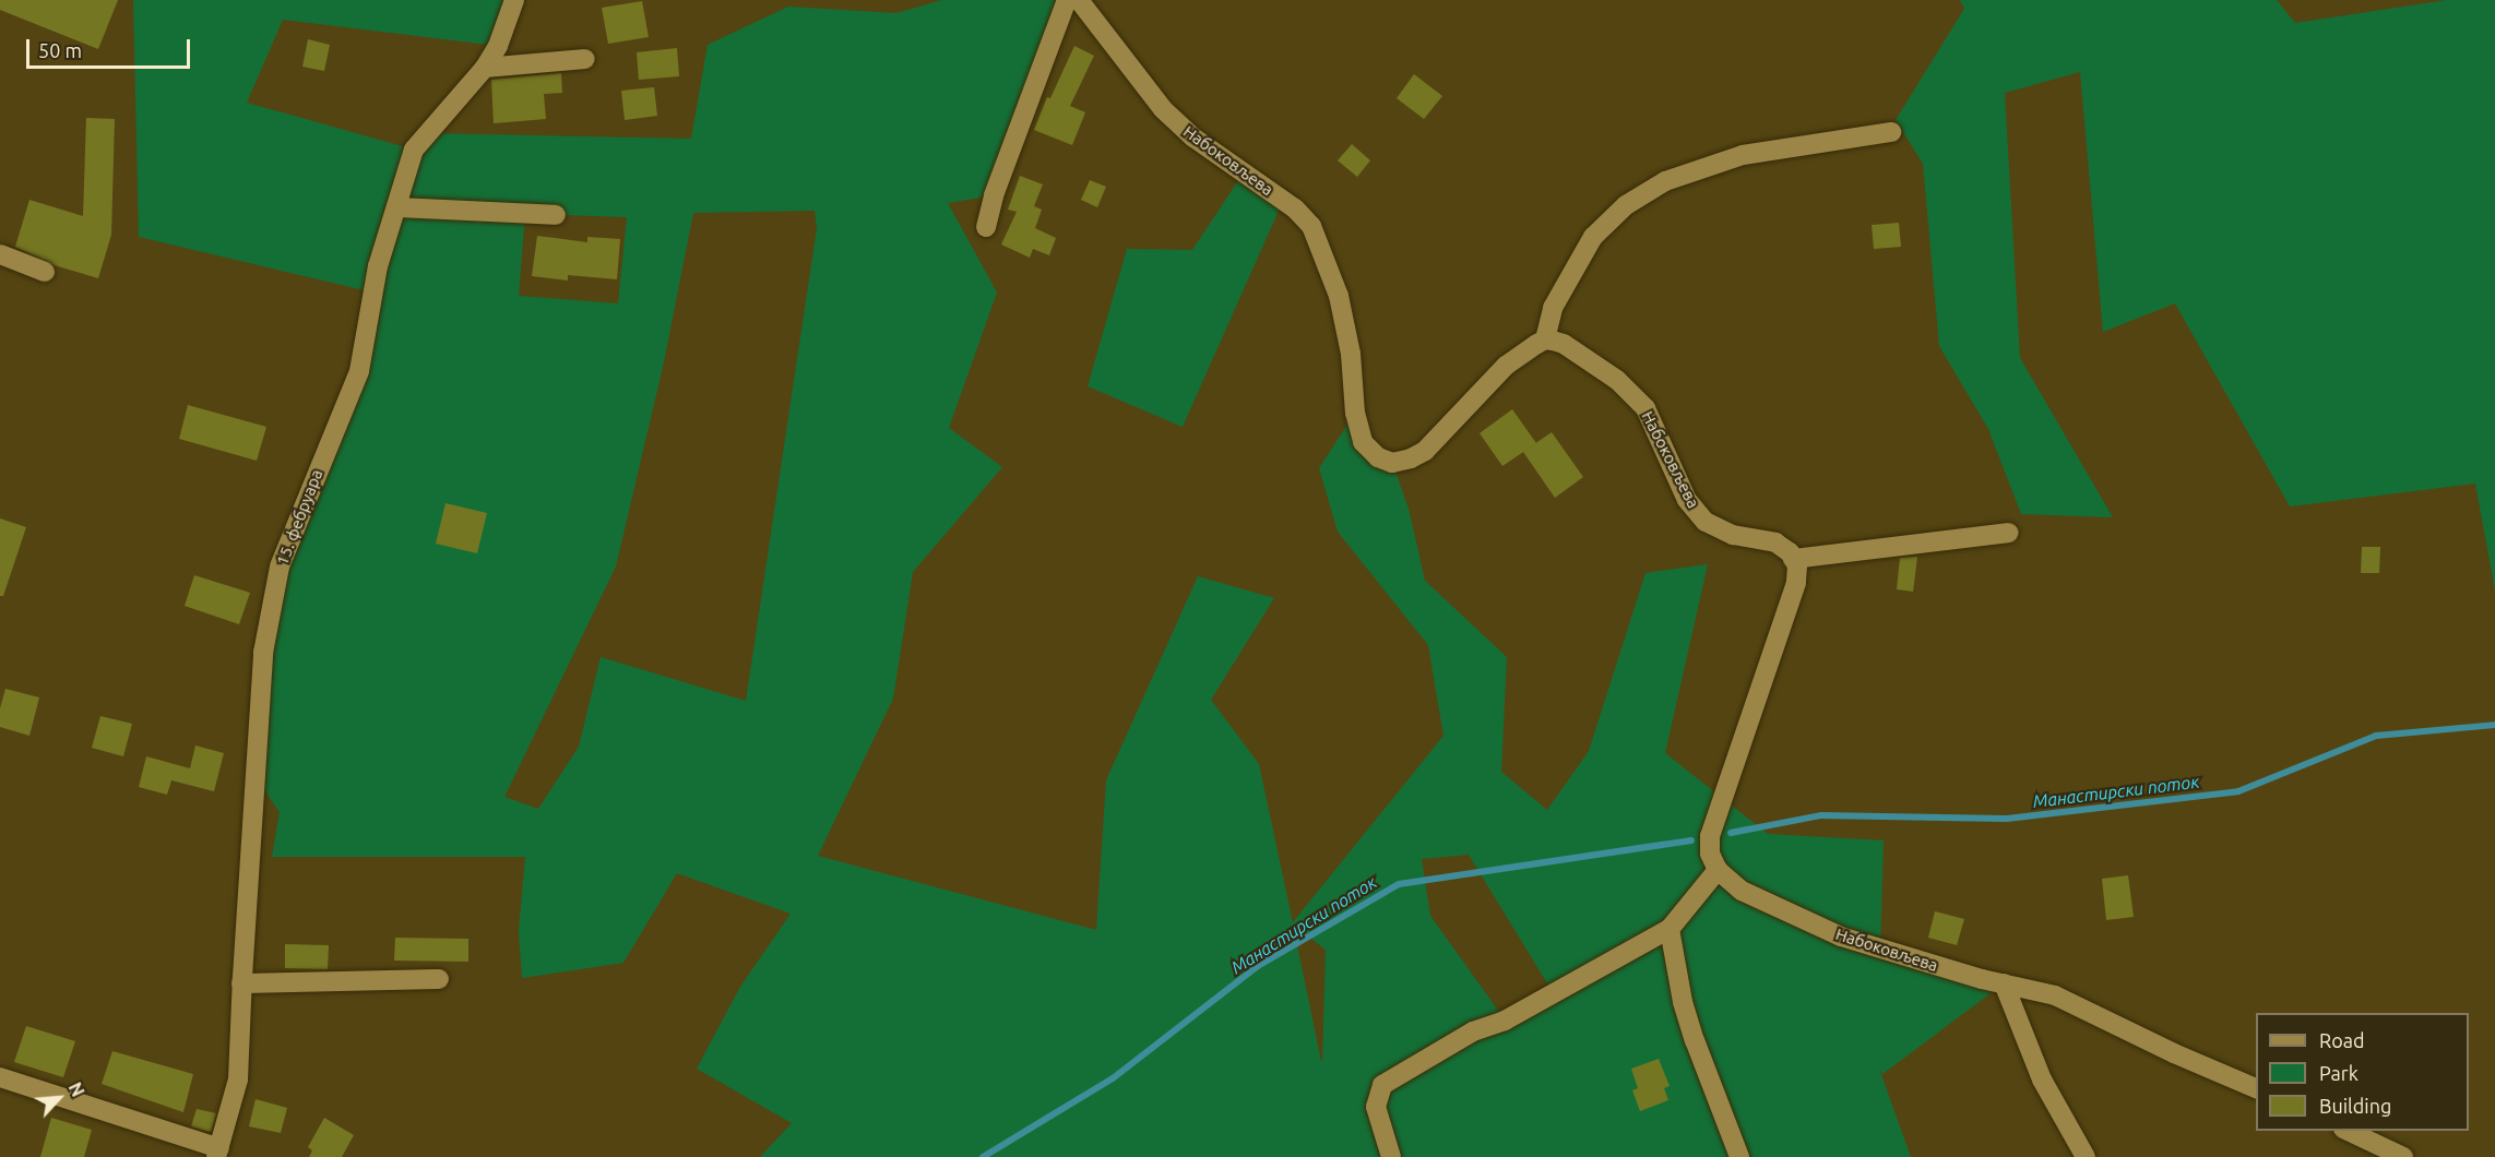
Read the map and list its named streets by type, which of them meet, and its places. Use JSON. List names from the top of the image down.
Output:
{
  "streets": {
    "street": ["Набоковљева", "15. фебруара"]
  },
  "water": ["Манастирски поток"],
  "legend": ["Road", "Park", "Building"],
  "scale_bar": "50 m",
  "north": "top right"
}
